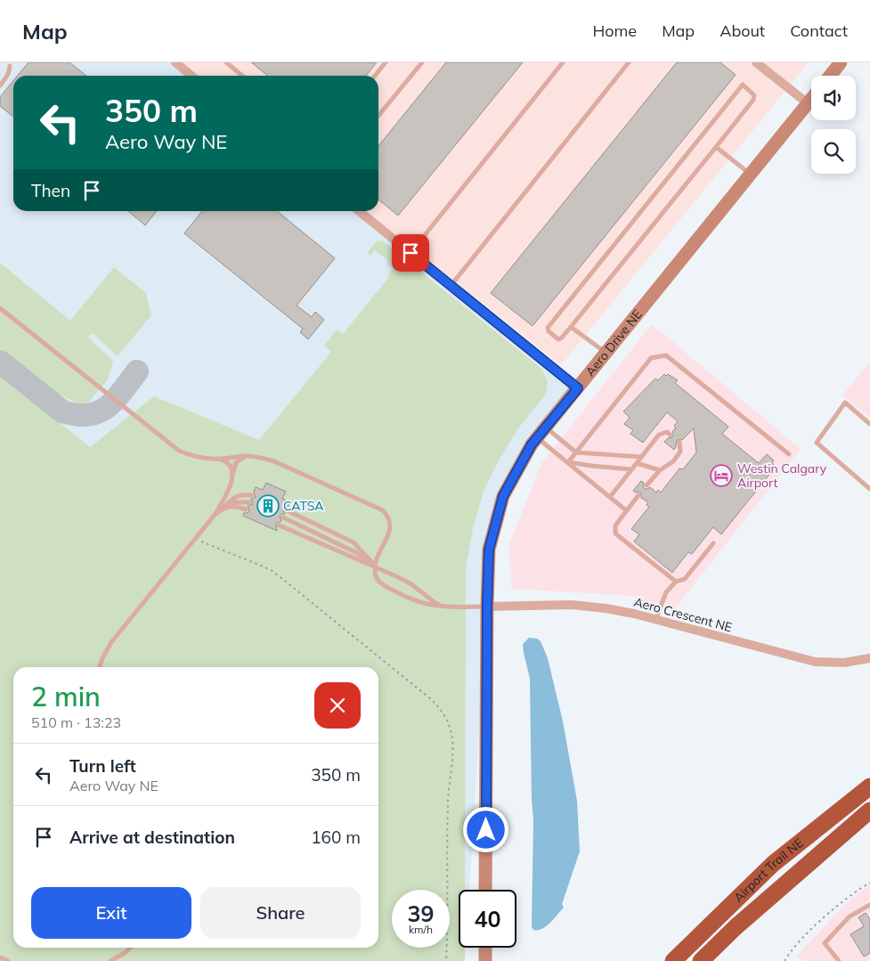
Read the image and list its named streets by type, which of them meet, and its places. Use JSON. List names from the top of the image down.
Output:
{
  "streets": {
    "highway": ["Airport Trail NE"],
    "street": ["Aero Drive NE", "Aero Crescent NE"]
  },
  "crossings": [
    ["Aero Drive NE", "Aero Crescent NE"]
  ],
  "places": {
    "hotel": ["Westin Calgary Airport"],
    "building": ["CATSA"]
  },
  "page": {
    "header": "Map",
    "nav": [
      "Home",
      "Map",
      "About",
      "Contact"
    ],
    "turn": ["350 m", "Aero Way NE"],
    "then": "Then",
    "heading": ["2 min", "510 m · 13:23"],
    "list": [
      {
        "name": "Turn left",
        "note": "Aero Way NE",
        "value": "350 m"
      },
      {
        "name": "Arrive at destination",
        "value": "160 m"
      }
    ],
    "buttons": ["Exit", "Share"],
    "speed": "39 km/h",
    "limit": "40"
  }
}
